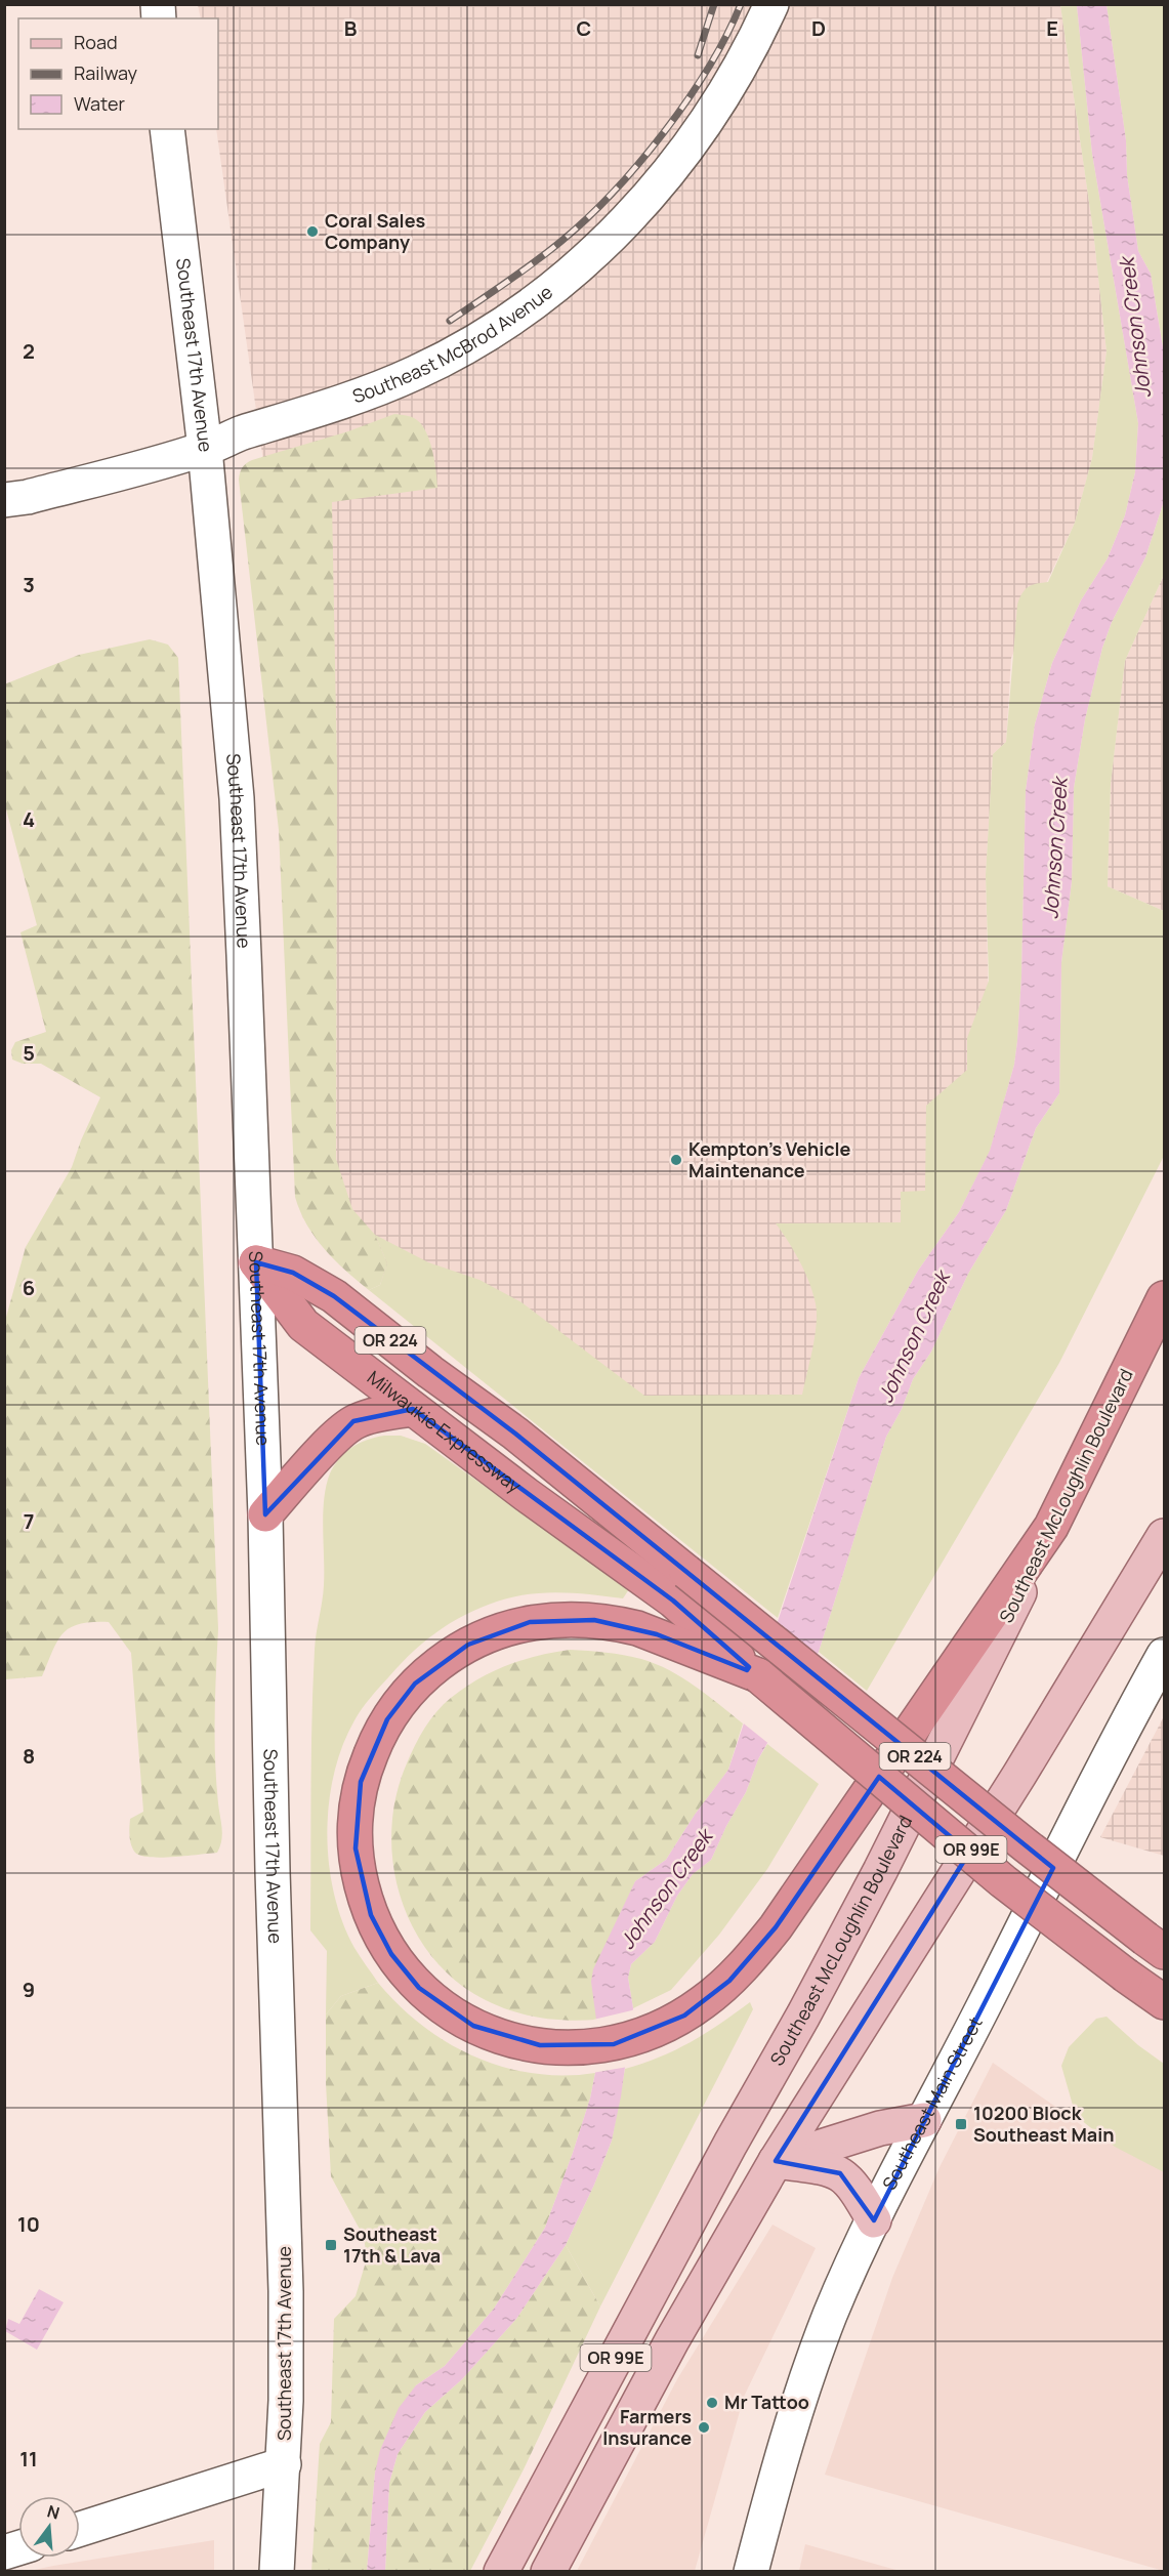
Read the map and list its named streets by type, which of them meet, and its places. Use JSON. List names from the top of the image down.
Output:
{
  "streets": {
    "highway": [
      "OR 224",
      "Milwaukie Expressway",
      "Southeast McLoughlin Boulevard",
      "OR 99E"
    ],
    "main road": ["Southeast McBrod Avenue", "Southeast 17th Avenue", "Southeast Main Street"]
  },
  "crossings": [
    ["Southeast McBrod Avenue", "Southeast 17th Avenue"],
    ["Southeast 17th Avenue", "Milwaukie Expressway"]
  ],
  "water": ["Johnson Creek"],
  "places": {
    "other": [
      "Coral Sales Company",
      "Kempton's Vehicle Maintenance",
      "Mr Tattoo",
      "Farmers Insurance"
    ],
    "transit": ["10200 Block Southeast Main", "Southeast 17th & Lava"]
  },
  "legend": ["Road", "Railway", "Water"],
  "north": "top",
  "grid": {
    "columns": [
      "B",
      "C",
      "D",
      "E"
    ],
    "rows": [
      "2",
      "3",
      "4",
      "5",
      "6",
      "7",
      "8",
      "9",
      "10",
      "11"
    ]
  }
}
